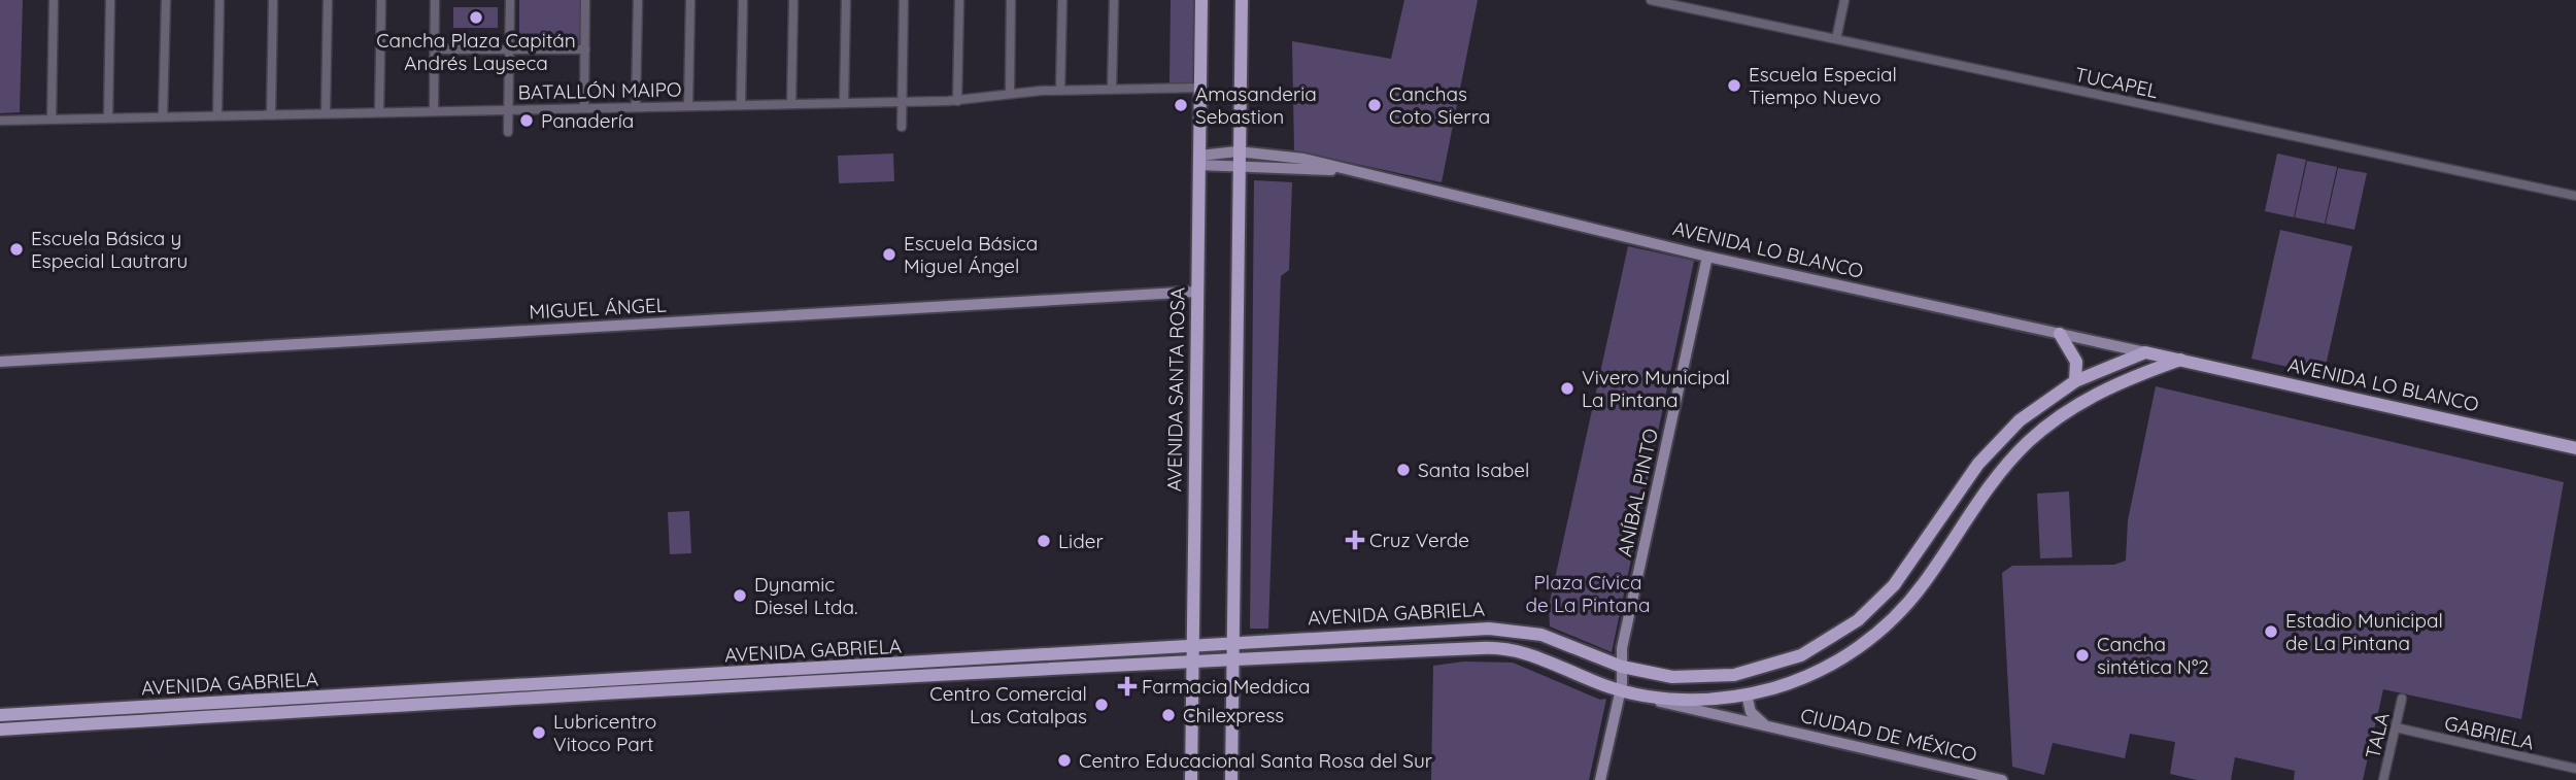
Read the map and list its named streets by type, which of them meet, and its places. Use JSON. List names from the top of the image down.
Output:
{
  "streets": {
    "main road": ["AVENIDA LO BLANCO", "AVENIDA SANTA ROSA", "AVENIDA GABRIELA"],
    "street": [
      "TUCAPEL",
      "BATALLÓN MAIPO",
      "MIGUEL ÁNGEL",
      "ANÍBAL PINTO",
      "GABRIELA",
      "CIUDAD DE MÉXICO",
      "TALA"
    ]
  },
  "crossings": [
    ["BATALLÓN MAIPO", "AVENIDA SANTA ROSA"],
    ["AVENIDA LO BLANCO", "AVENIDA SANTA ROSA"],
    ["AVENIDA LO BLANCO", "ANÍBAL PINTO"],
    ["AVENIDA LO BLANCO", "AVENIDA GABRIELA"],
    ["MIGUEL ÁNGEL", "AVENIDA SANTA ROSA"],
    ["AVENIDA SANTA ROSA", "AVENIDA GABRIELA"],
    ["ANÍBAL PINTO", "AVENIDA GABRIELA"],
    ["AVENIDA GABRIELA", "CIUDAD DE MÉXICO"],
    ["GABRIELA", "TALA"]
  ],
  "parks": ["Plaza Cívica de La Pintana"],
  "places": {
    "other": [
      "Cancha Plaza Capitán Andrés Layseca",
      "Escuela Especial Tiempo Nuevo",
      "Amasanderia Sebastion",
      "Canchas Coto Sierra",
      "Panadería",
      "Escuela Básica y Especial Lautraru",
      "Escuela Básica Miguel Ángel",
      "Vivero Municipal La Pintana",
      "Santa Isabel",
      "Lider",
      "Dynamic Diesel Ltda.",
      "Estadio Municipal de La Pintana",
      "Cancha sintética N°2",
      "Centro Comercial Las Catalpas",
      "Chilexpress",
      "Lubricentro Vitoco Part",
      "Centro Educacional Santa Rosa del Sur"
    ],
    "health": ["Cruz Verde", "Farmacia Meddica"]
  }
}
